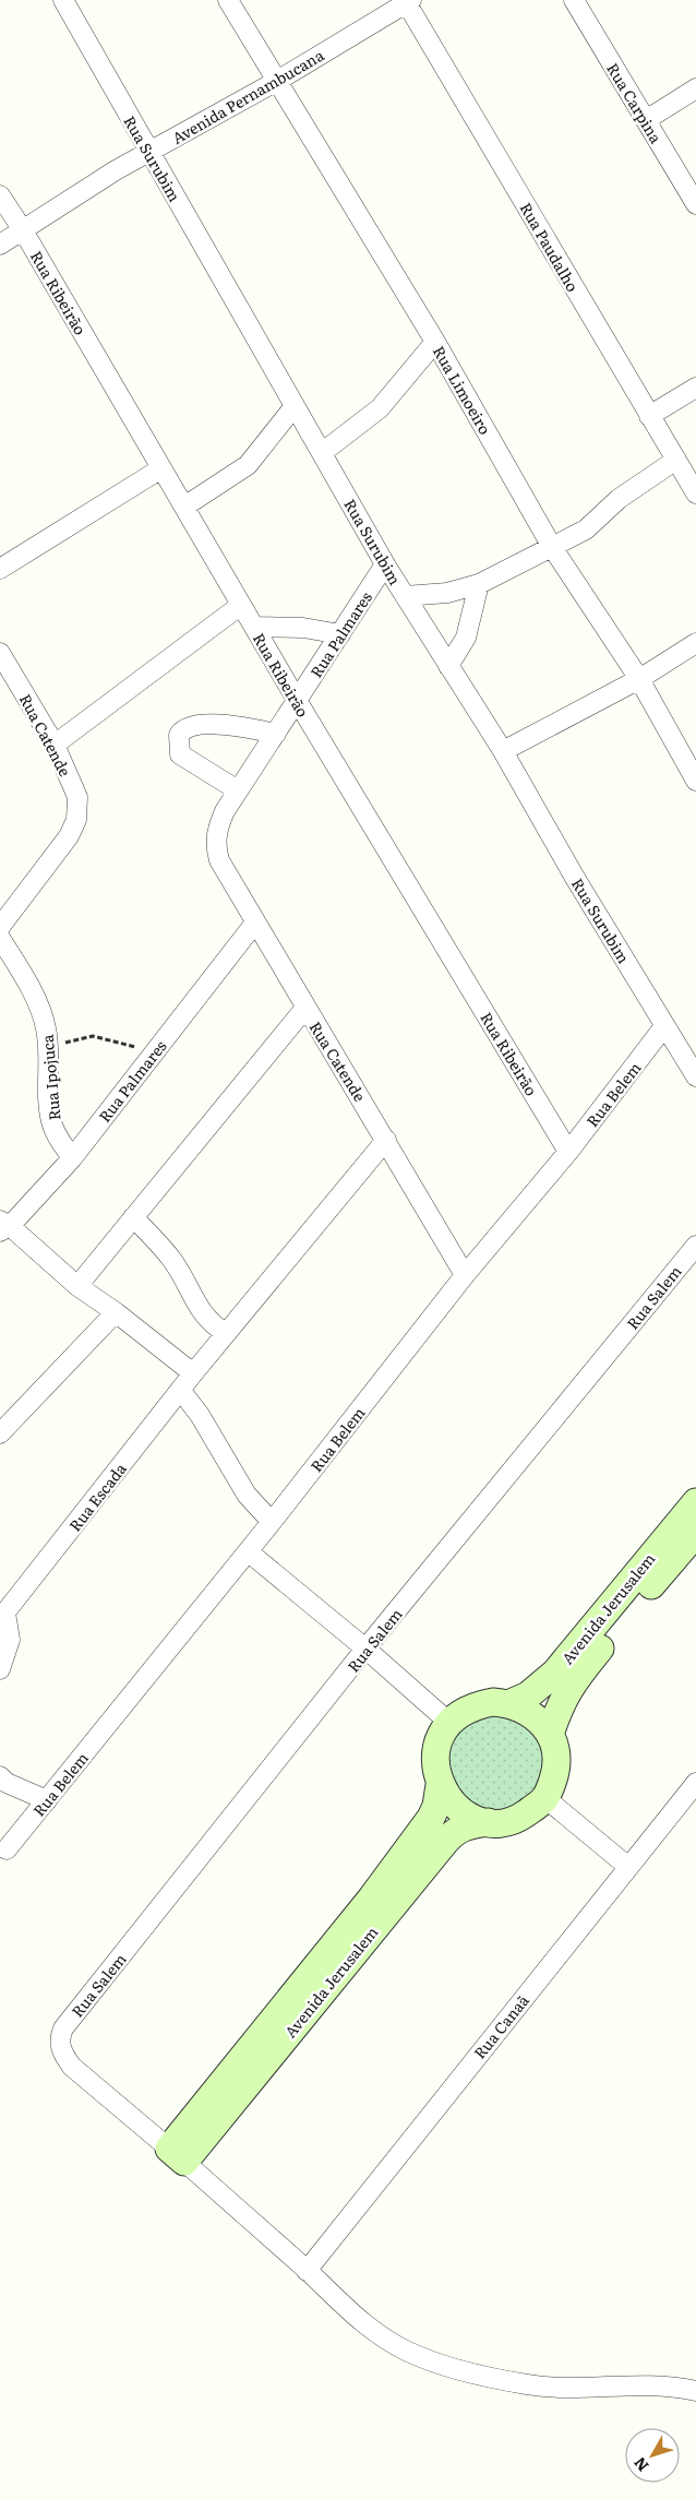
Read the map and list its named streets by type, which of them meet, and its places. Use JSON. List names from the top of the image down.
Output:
{
  "streets": {
    "street": [
      "Avenida Pernambucana",
      "Rua Carpina",
      "Rua Surubim",
      "Rua Paudalho",
      "Rua Ribeirão",
      "Rua Limoeiro",
      "Rua Palmares",
      "Rua Catende",
      "Rua Ipojuca",
      "Rua Belem",
      "Rua Salem",
      "Rua Escada",
      "Avenida Jerusalem",
      "Rua Canaã"
    ]
  },
  "crossings": [
    ["Avenida Pernambucana", "Rua Surubim"],
    ["Avenida Pernambucana", "Rua Paudalho"],
    ["Avenida Pernambucana", "Rua Ribeirão"],
    ["Avenida Pernambucana", "Rua Limoeiro"],
    ["Rua Surubim", "Rua Palmares"],
    ["Rua Surubim", "Rua Belem"],
    ["Rua Ribeirão", "Rua Palmares"],
    ["Rua Ribeirão", "Rua Belem"],
    ["Rua Palmares", "Rua Catende"],
    ["Rua Palmares", "Rua Ipojuca"],
    ["Rua Catende", "Rua Belem"],
    ["Rua Catende", "Rua Escada"],
    ["Rua Salem", "Avenida Jerusalem"]
  ],
  "north": "bottom left"
}
